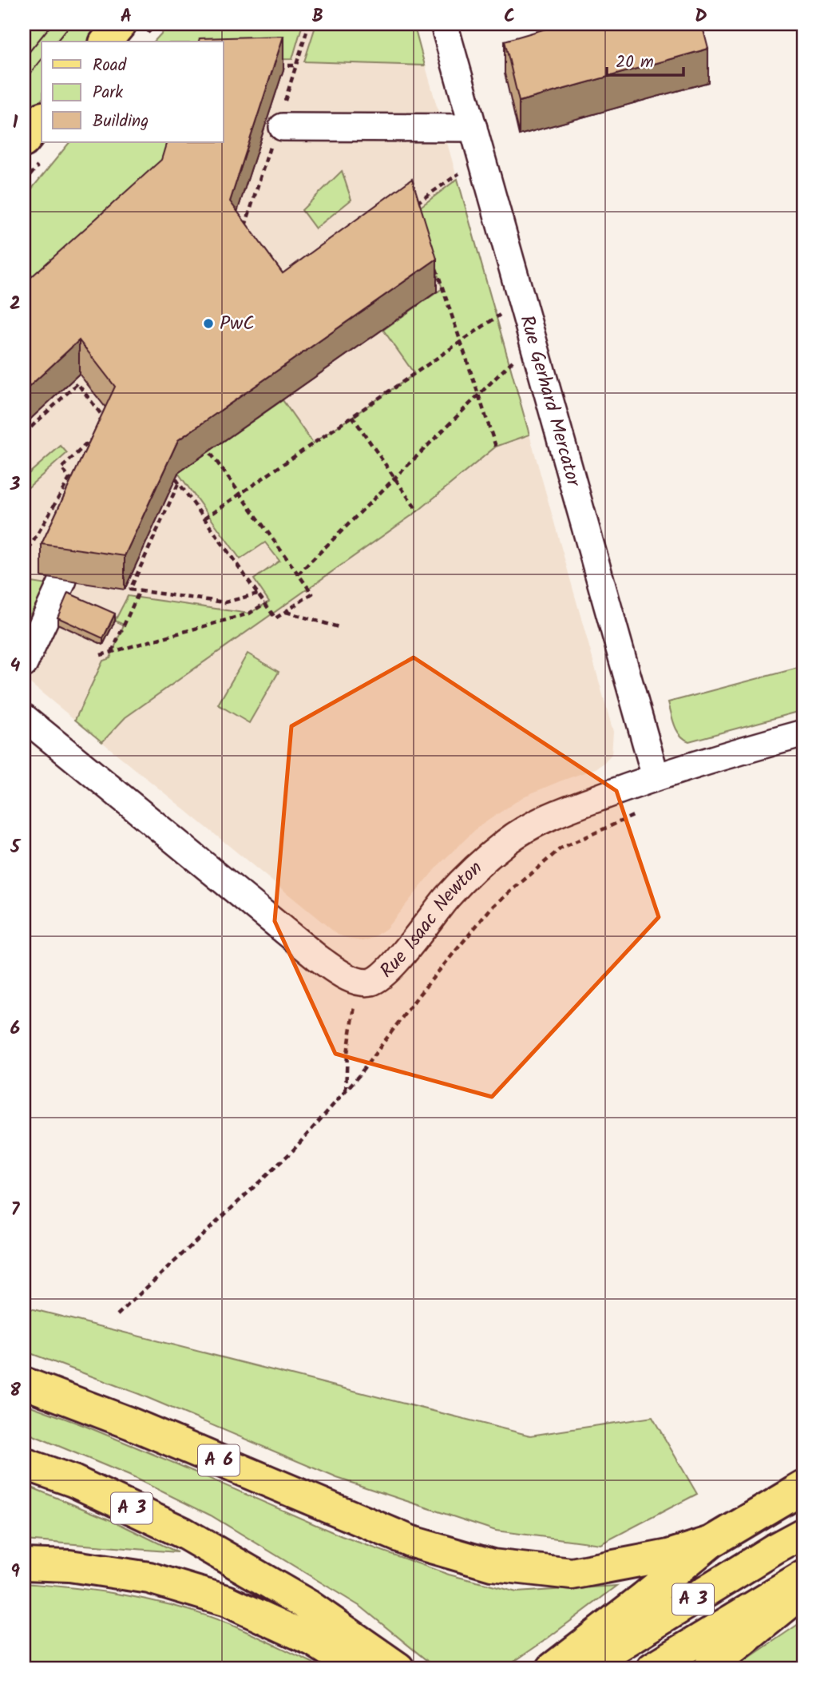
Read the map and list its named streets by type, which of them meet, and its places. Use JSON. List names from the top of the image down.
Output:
{
  "streets": {
    "main road": ["A 6", "A 3"],
    "street": ["Rue Gerhard Mercator", "Rue Isaac Newton"]
  },
  "crossings": [
    ["Rue Gerhard Mercator", "Rue Isaac Newton"],
    ["A 6", "A 3"]
  ],
  "places": ["PwC"],
  "legend": ["Road", "Park", "Building"],
  "scale_bar": "20 m",
  "grid": {
    "columns": [
      "A",
      "B",
      "C",
      "D"
    ],
    "rows": [
      "1",
      "2",
      "3",
      "4",
      "5",
      "6",
      "7",
      "8",
      "9"
    ]
  }
}
